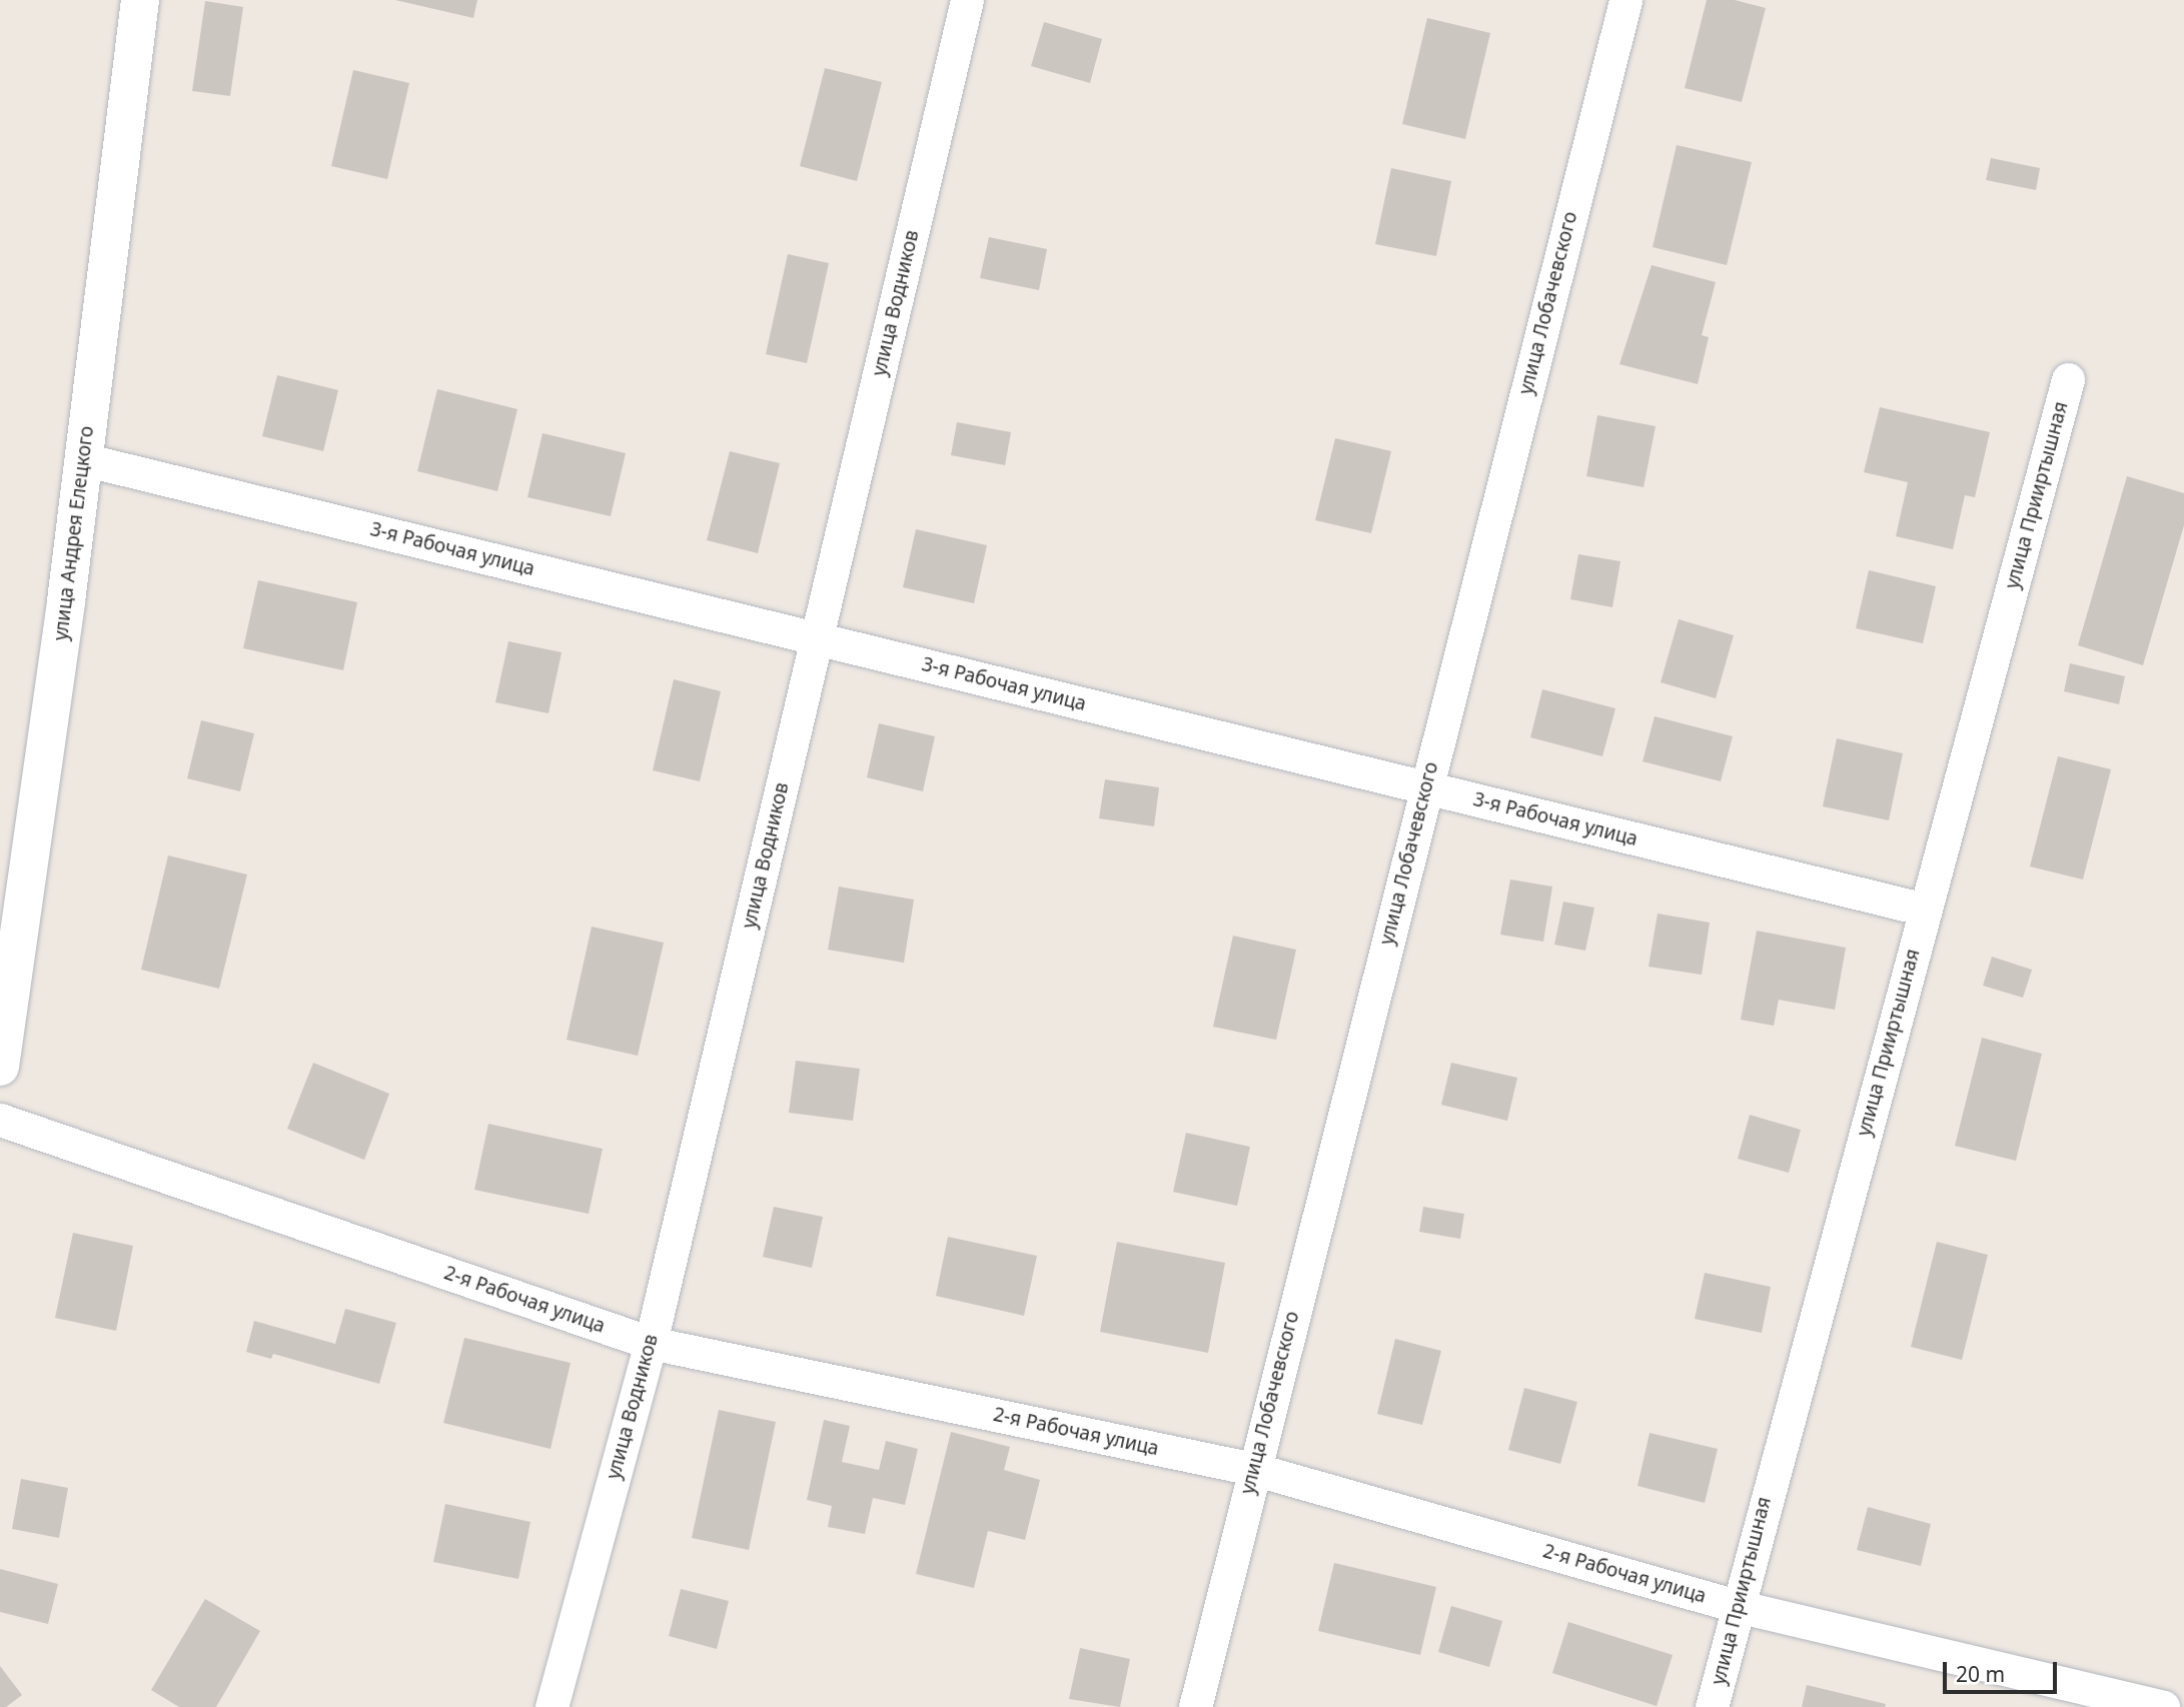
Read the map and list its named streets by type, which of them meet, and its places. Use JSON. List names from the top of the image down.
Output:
{
  "streets": {
    "main road": ["улица Андрея Елецкого"],
    "street": [
      "улица Водников",
      "улица Лобачевского",
      "улица Прииртышная",
      "3-я Рабочая улица",
      "2-я Рабочая улица"
    ]
  },
  "crossings": [
    ["улица Водников", "3-я Рабочая улица"],
    ["улица Водников", "2-я Рабочая улица"],
    ["улица Лобачевского", "3-я Рабочая улица"],
    ["улица Лобачевского", "2-я Рабочая улица"],
    ["улица Прииртышная", "3-я Рабочая улица"],
    ["улица Прииртышная", "2-я Рабочая улица"],
    ["улица Андрея Елецкого", "3-я Рабочая улица"]
  ],
  "scale_bar": "20 m"
}
